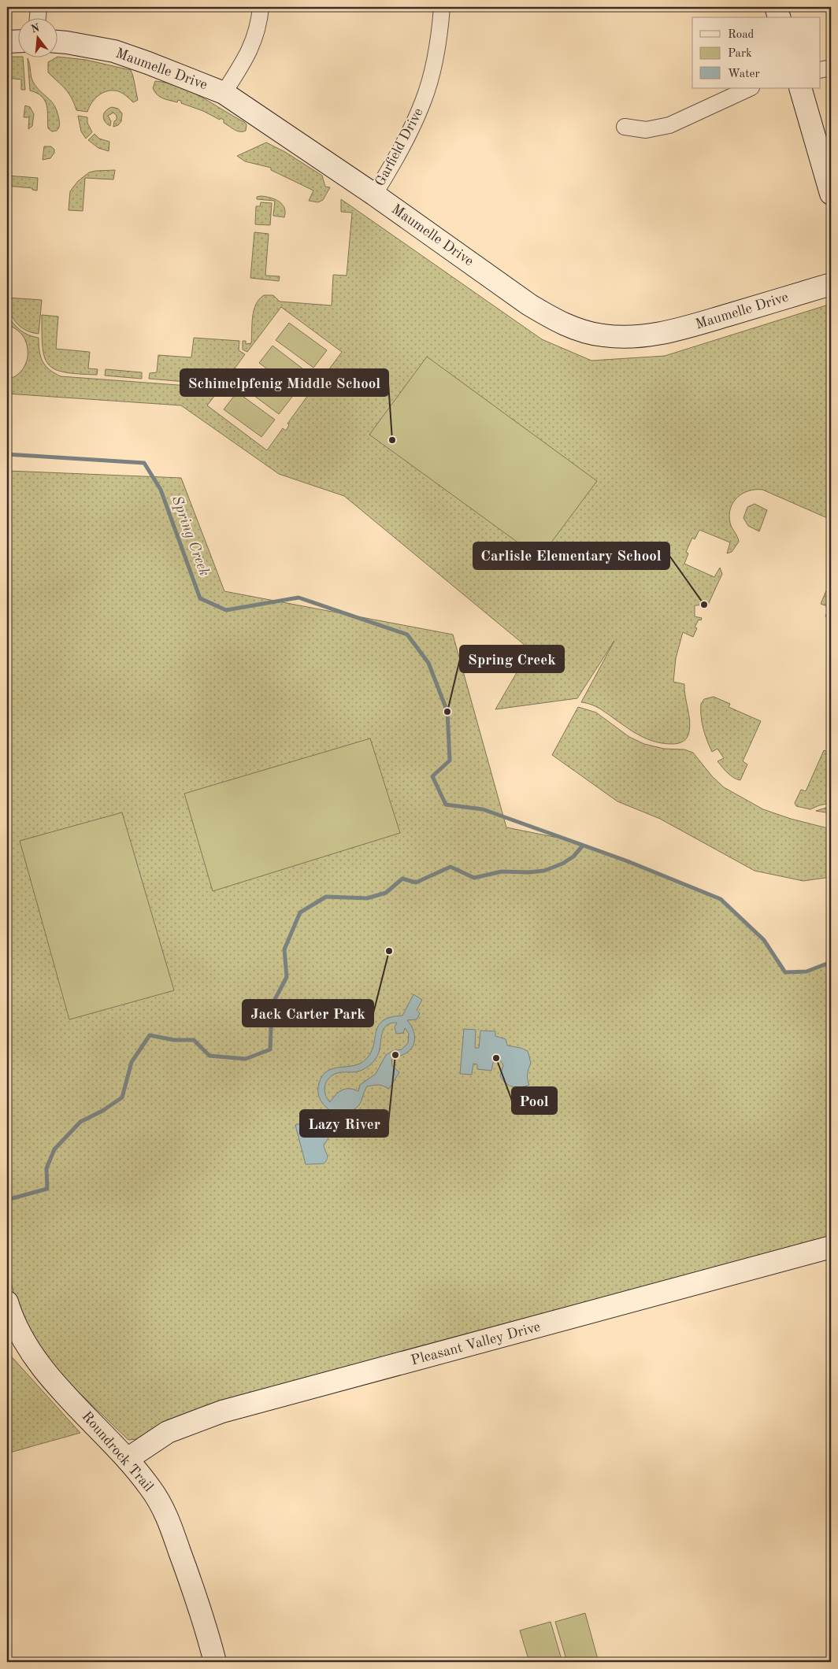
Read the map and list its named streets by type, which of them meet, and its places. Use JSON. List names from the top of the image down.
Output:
{
  "streets": {
    "street": [
      "Maumelle Drive",
      "Garfield Drive",
      "Pleasant Valley Drive",
      "Roundrock Trail"
    ]
  },
  "crossings": [
    ["Maumelle Drive", "Garfield Drive"],
    ["Pleasant Valley Drive", "Roundrock Trail"]
  ],
  "water": ["Spring Creek"],
  "places": [
    "Schimelpfenig Middle School",
    "Carlisle Elementary School",
    "Spring Creek",
    "Jack Carter Park",
    "Lazy River",
    "Pool"
  ],
  "legend": ["Road", "Park", "Water"],
  "north": "top"
}
